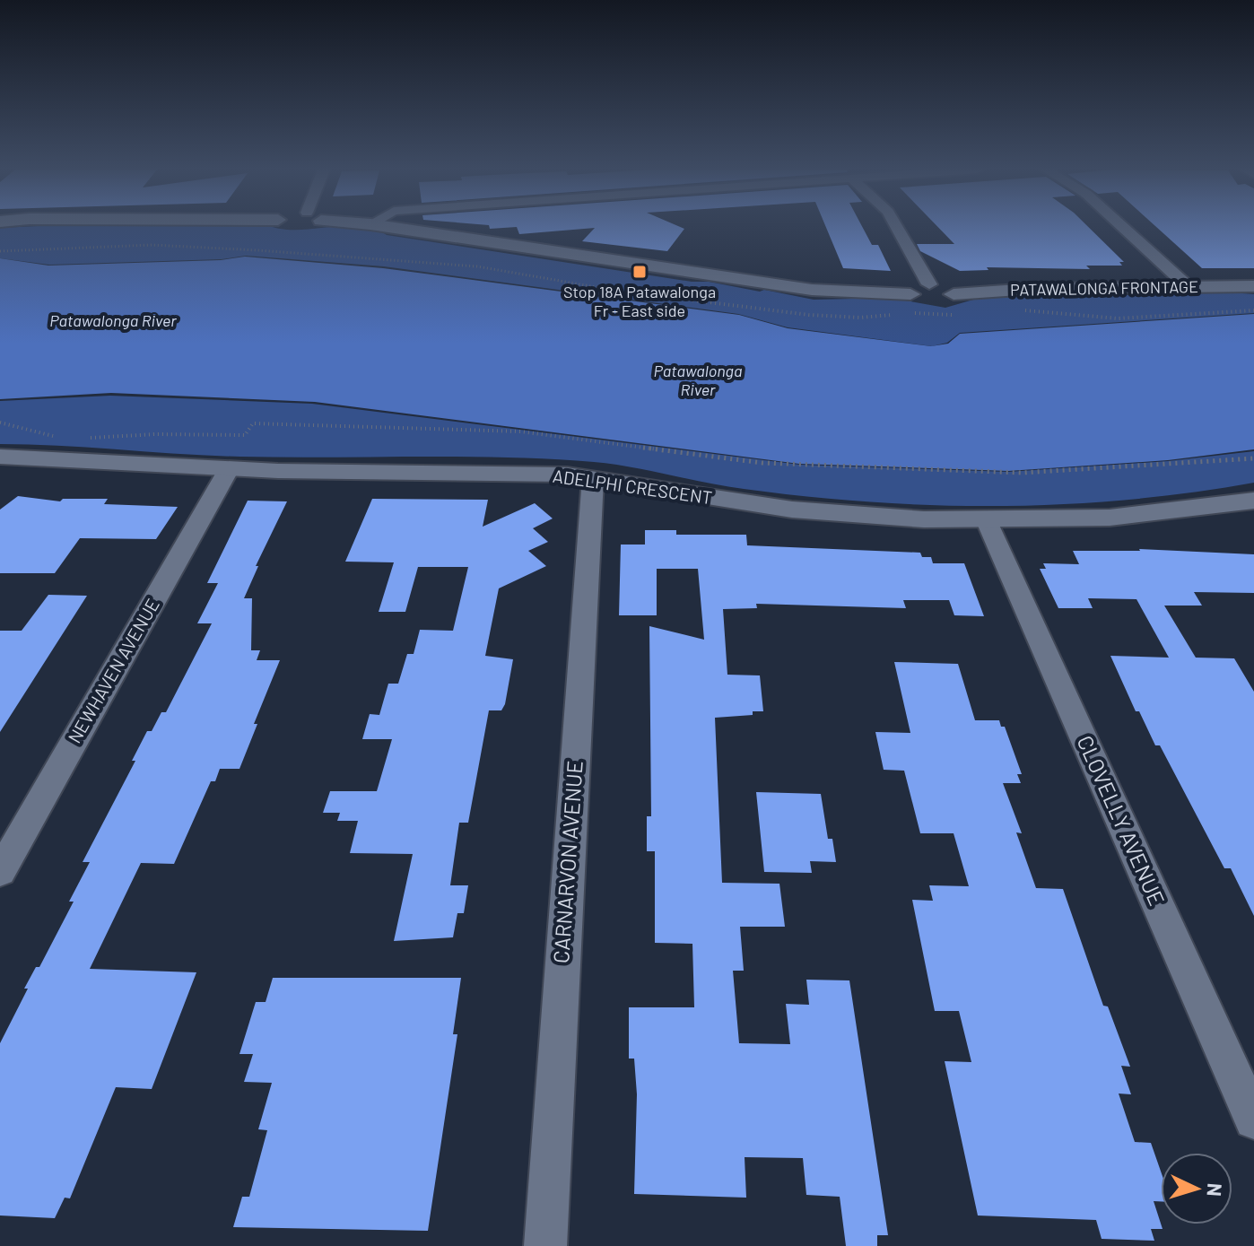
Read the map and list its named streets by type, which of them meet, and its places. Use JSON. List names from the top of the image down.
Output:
{
  "streets": {
    "street": [
      "PATAWALONGA FRONTAGE",
      "ADELPHI CRESCENT",
      "NEWHAVEN AVENUE",
      "CLOVELLY AVENUE",
      "CARNARVON AVENUE"
    ]
  },
  "crossings": [
    ["ADELPHI CRESCENT", "NEWHAVEN AVENUE"],
    ["ADELPHI CRESCENT", "CLOVELLY AVENUE"],
    ["ADELPHI CRESCENT", "CARNARVON AVENUE"]
  ],
  "water": ["Patawalonga River"],
  "places": {
    "transit": ["Stop 18A Patawalonga Fr - East side"]
  },
  "north": "right"
}
